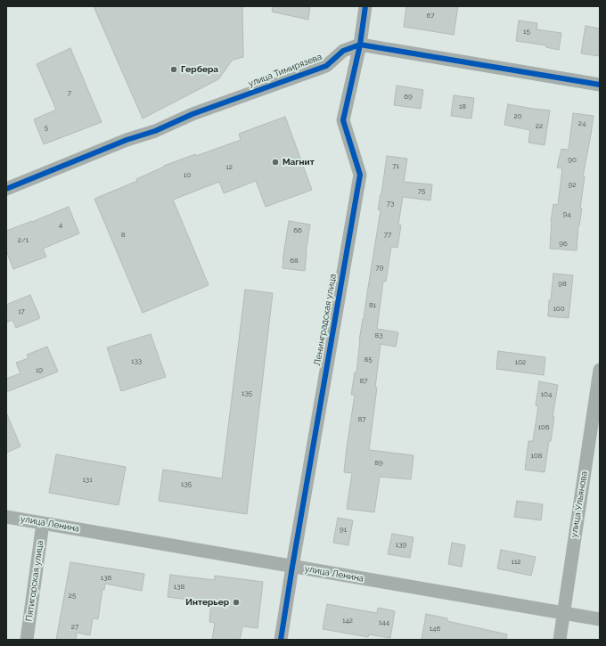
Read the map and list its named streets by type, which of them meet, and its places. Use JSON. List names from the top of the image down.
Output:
{
  "streets": {
    "street": [
      "улица Тимирязева",
      "Ленинградская улица",
      "улица Ульянова",
      "улица Ленина",
      "Пятигорская улица"
    ]
  },
  "crossings": [
    ["улица Тимирязева", "Ленинградская улица"],
    ["Ленинградская улица", "улица Ленина"],
    ["улица Ульянова", "улица Ленина"],
    ["улица Ленина", "Пятигорская улица"]
  ],
  "places": ["Гербера", "Магнит", "Интерьер"],
  "house_numbers": [
    "67",
    "15",
    "7",
    "69",
    "18",
    "20",
    "24",
    "22",
    "5",
    "90",
    "71",
    "12",
    "10",
    "92",
    "75",
    "73",
    "94",
    "4",
    "66",
    "8",
    "77",
    "2/1",
    "96",
    "68",
    "79",
    "98",
    "81",
    "100",
    "17",
    "83",
    "85",
    "133",
    "102",
    "19",
    "87",
    "135",
    "104",
    "87",
    "106",
    "108",
    "89",
    "131",
    "135",
    "91",
    "139",
    "112",
    "136",
    "138",
    "25",
    "142",
    "144",
    "27",
    "146"
  ]
}
